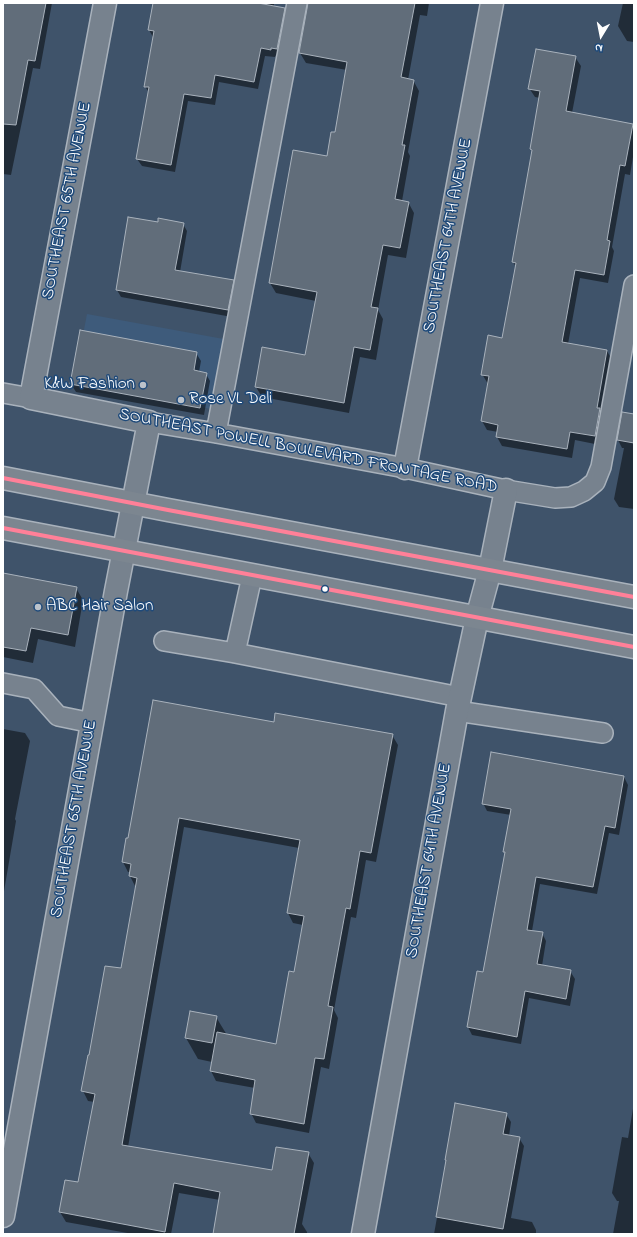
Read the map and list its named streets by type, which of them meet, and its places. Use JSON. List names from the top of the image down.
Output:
{
  "streets": {
    "street": ["SOUTHEAST 65TH AVENUE", "SOUTHEAST 64TH AVENUE", "SOUTHEAST POWELL BOULEVARD FRONTAGE ROAD"]
  },
  "crossings": [
    ["SOUTHEAST 65TH AVENUE", "SOUTHEAST POWELL BOULEVARD FRONTAGE ROAD"],
    ["SOUTHEAST 64TH AVENUE", "SOUTHEAST POWELL BOULEVARD FRONTAGE ROAD"]
  ],
  "places": ["K&W Fashion", "Rose VL Deli", "ABC Hair Salon"],
  "north": "bottom"
}
